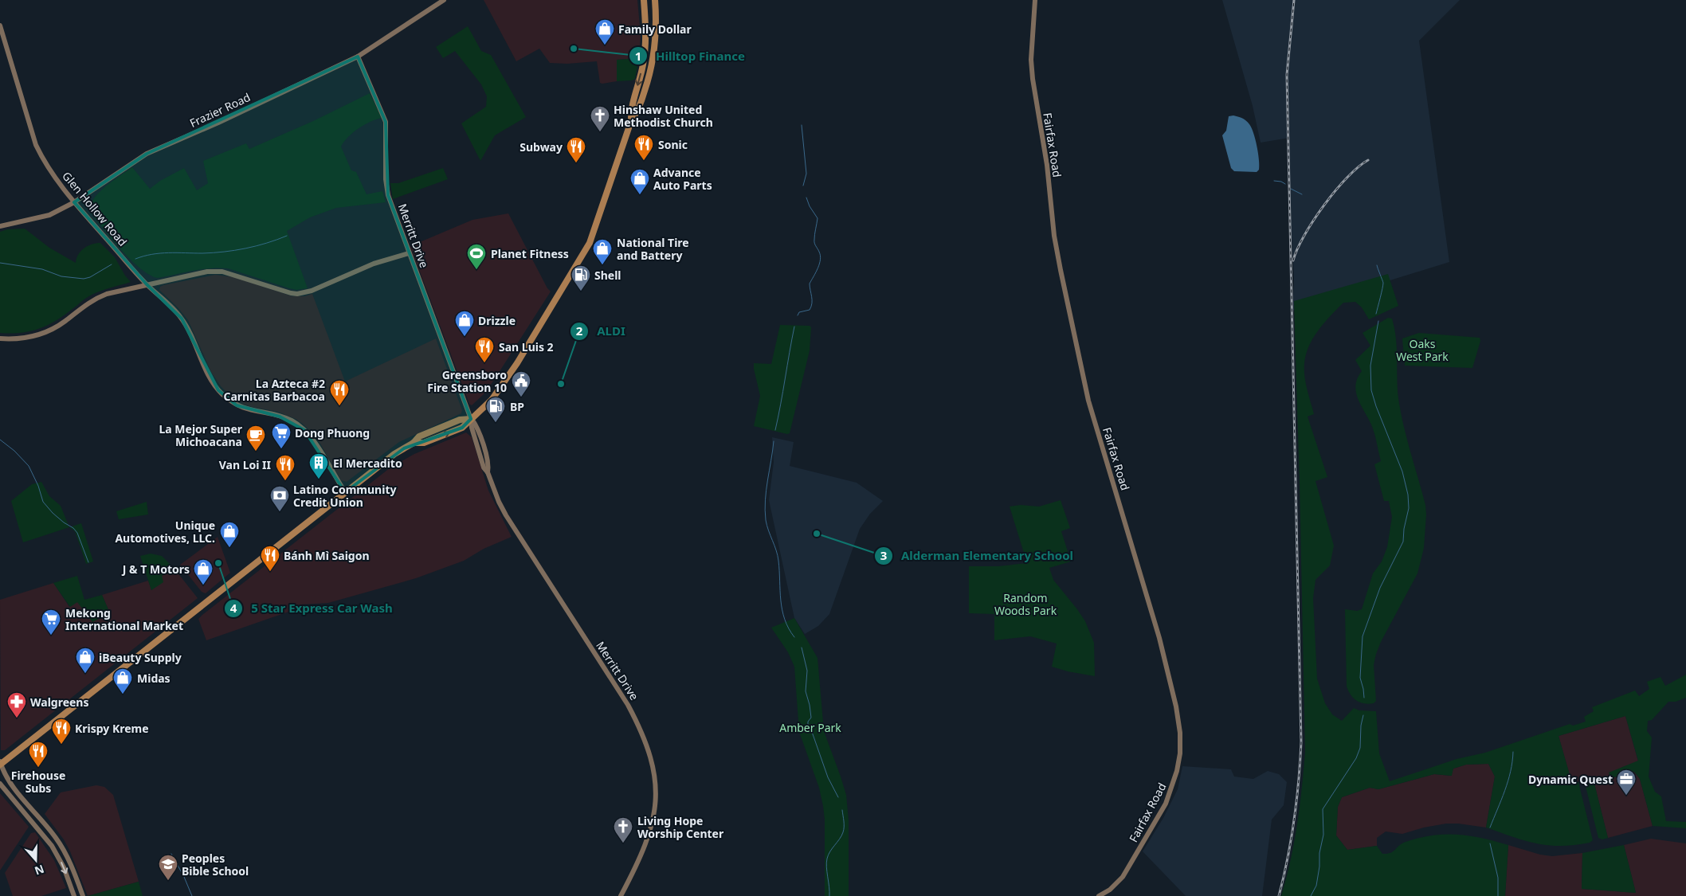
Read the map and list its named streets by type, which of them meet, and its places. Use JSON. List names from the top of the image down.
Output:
{
  "streets": {
    "street": [
      "Frazier Road",
      "Fairfax Road",
      "Glen Hollow Road",
      "Merritt Drive"
    ]
  },
  "crossings": [
    ["Frazier Road", "Glen Hollow Road"],
    ["Frazier Road", "Merritt Drive"]
  ],
  "parks": ["Oaks West Park", "Random Woods Park", "Amber Park"],
  "places": {
    "shop": [
      "Family Dollar",
      "Advance Auto Parts",
      "National Tire and Battery",
      "Drizzle",
      "Unique Automotives, LLC.",
      "J & T Motors",
      "iBeauty Supply",
      "Midas"
    ],
    "other": [
      "Hilltop Finance",
      "ALDI",
      "Alderman Elementary School",
      "5 Star Express Car Wash"
    ],
    "church": ["Hinshaw United Methodist Church", "Living Hope Worship Center"],
    "restaurant": [
      "Sonic",
      "Subway",
      "San Luis 2",
      "La Azteca #2 Carnitas Barbacoa",
      "Van Loi II",
      "Bánh Mì Saigon",
      "Krispy Kreme",
      "Firehouse Subs"
    ],
    "sports": ["Planet Fitness"],
    "fuel station": ["Shell", "BP"],
    "public building": ["Greensboro Fire Station 10"],
    "supermarket": ["Dong Phuong", "Mekong International Market"],
    "cafe": ["La Mejor Super Michoacana"],
    "building": ["El Mercadito"],
    "bank": ["Latino Community Credit Union"],
    "pharmacy": ["Walgreens"],
    "office": ["Dynamic Quest"],
    "school or university": ["Peoples Bible School"]
  },
  "north": "bottom"
}
